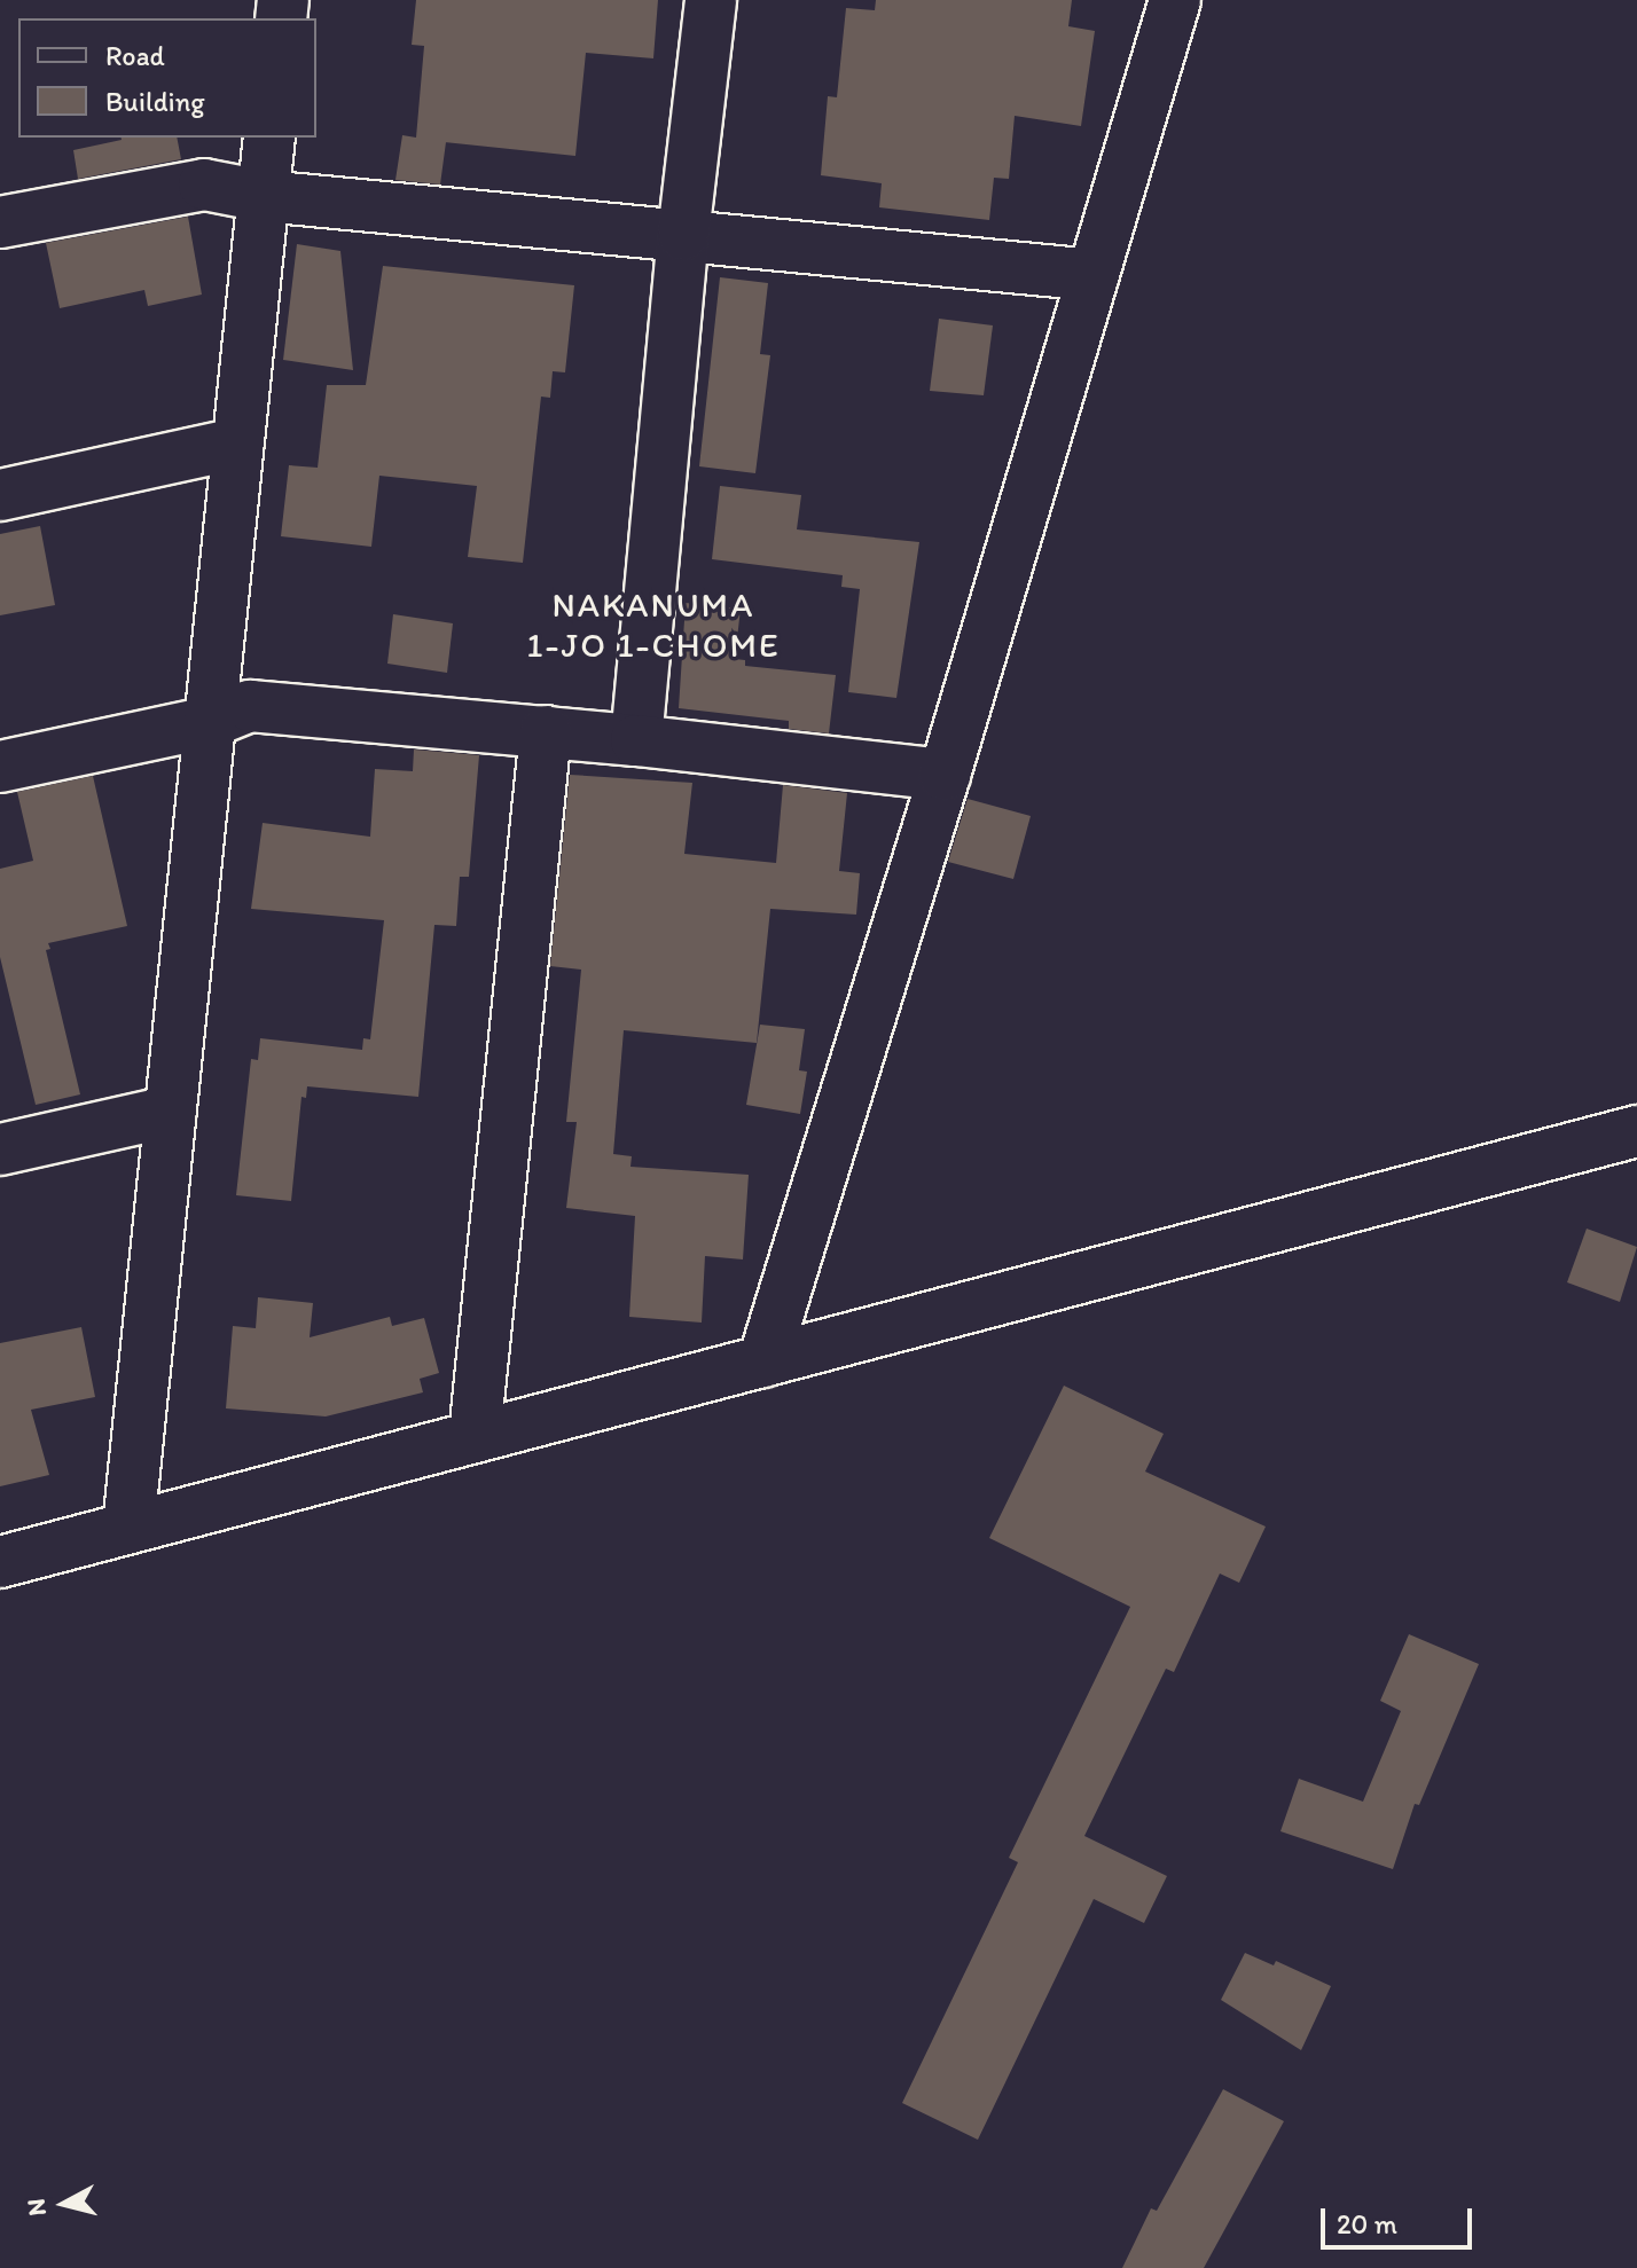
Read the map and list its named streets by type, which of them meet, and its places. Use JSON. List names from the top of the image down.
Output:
{
  "districts": ["NAKANUMA 1-JO 1-CHOME"],
  "legend": ["Road", "Building"],
  "scale_bar": "20 m",
  "north": "left"
}
